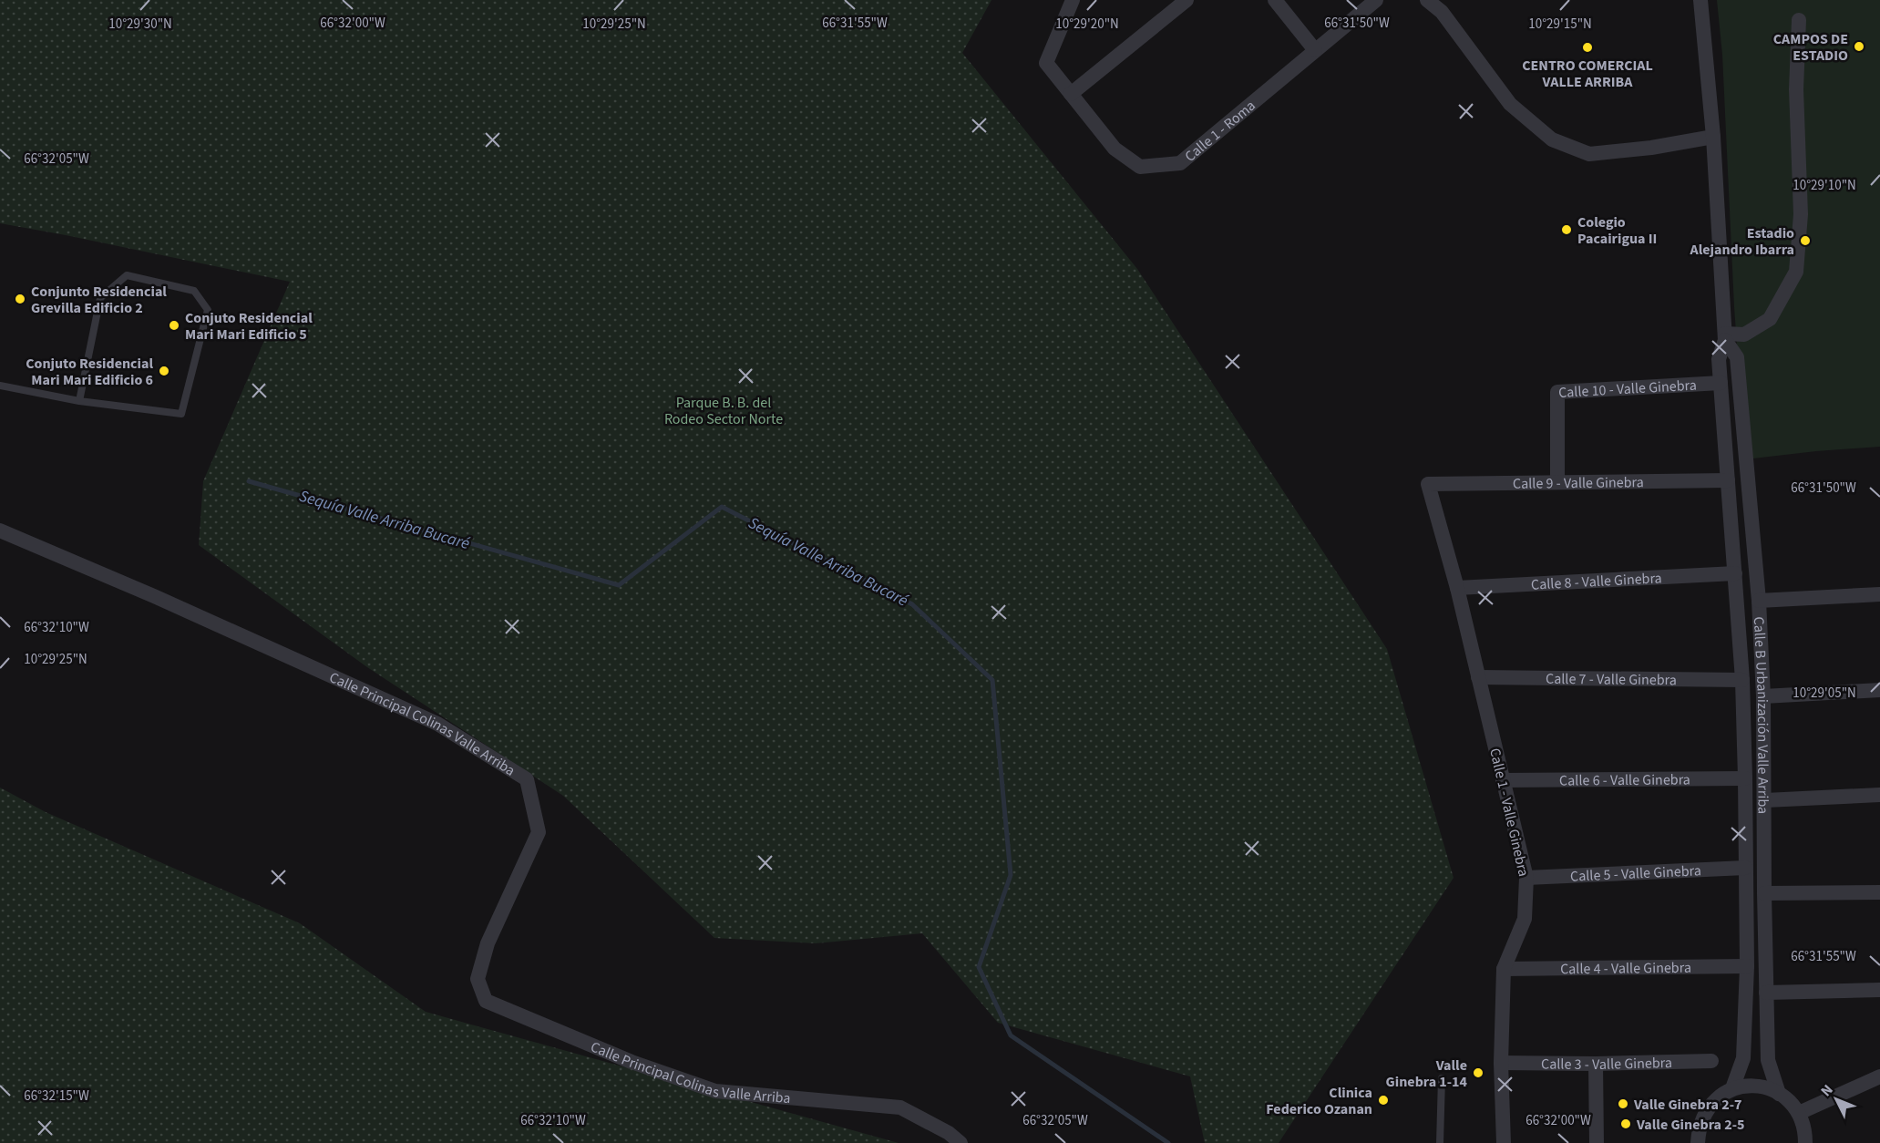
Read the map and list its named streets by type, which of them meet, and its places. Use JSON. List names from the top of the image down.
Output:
{
  "streets": {
    "street": [
      "Calle 1 - Roma",
      "Calle 10 - Valle Ginebra",
      "Calle 9 - Valle Ginebra",
      "Calle 8 - Valle Ginebra",
      "Calle 7 - Valle Ginebra",
      "Calle B Urbanización Valle Arriba",
      "Calle Principal Colinas Valle Arriba",
      "Calle 6 - Valle Ginebra",
      "Calle 1 - Valle Ginebra",
      "Calle 5 - Valle Ginebra",
      "Calle 4 - Valle Ginebra",
      "Calle 3 - Valle Ginebra"
    ]
  },
  "crossings": [
    ["Calle 10 - Valle Ginebra", "Calle 9 - Valle Ginebra"],
    ["Calle 10 - Valle Ginebra", "Calle B Urbanización Valle Arriba"],
    ["Calle 9 - Valle Ginebra", "Calle B Urbanización Valle Arriba"],
    ["Calle 9 - Valle Ginebra", "Calle 1 - Valle Ginebra"],
    ["Calle 8 - Valle Ginebra", "Calle B Urbanización Valle Arriba"],
    ["Calle 8 - Valle Ginebra", "Calle 1 - Valle Ginebra"],
    ["Calle 7 - Valle Ginebra", "Calle B Urbanización Valle Arriba"],
    ["Calle 7 - Valle Ginebra", "Calle 1 - Valle Ginebra"],
    ["Calle B Urbanización Valle Arriba", "Calle 6 - Valle Ginebra"],
    ["Calle B Urbanización Valle Arriba", "Calle 5 - Valle Ginebra"],
    ["Calle B Urbanización Valle Arriba", "Calle 4 - Valle Ginebra"],
    ["Calle 6 - Valle Ginebra", "Calle 1 - Valle Ginebra"],
    ["Calle 1 - Valle Ginebra", "Calle 5 - Valle Ginebra"],
    ["Calle 1 - Valle Ginebra", "Calle 4 - Valle Ginebra"],
    ["Calle 1 - Valle Ginebra", "Calle 3 - Valle Ginebra"]
  ],
  "water": ["Sequía Valle Arriba Bucaré"],
  "parks": ["Parque B. B. del Rodeo Sector Norte"],
  "places": [
    "CAMPOS DE ESTADIO",
    "CENTRO COMERCIAL VALLE ARRIBA",
    "Colegio Pacairigua II",
    "Estadio Alejandro Ibarra",
    "Conjunto Residencial Grevilla Edificio 2",
    "Conjuto Residencial Mari Mari Edificio 5",
    "Conjuto Residencial Mari Mari Edificio 6",
    "Valle Ginebra 1-14",
    "Clinica Federico Ozanan",
    "Valle Ginebra 2-7",
    "Valle Ginebra 2-5"
  ],
  "north": "top left",
  "coordinates": [
    "66°32'00\"W",
    "66°31'55\"W",
    "66°31'50\"W",
    "10°29'30\"N",
    "10°29'25\"N",
    "10°29'20\"N",
    "10°29'15\"N",
    "66°32'05\"W",
    "10°29'10\"N",
    "66°32'10\"W",
    "10°29'05\"N",
    "66°32'15\"W"
  ]
}
